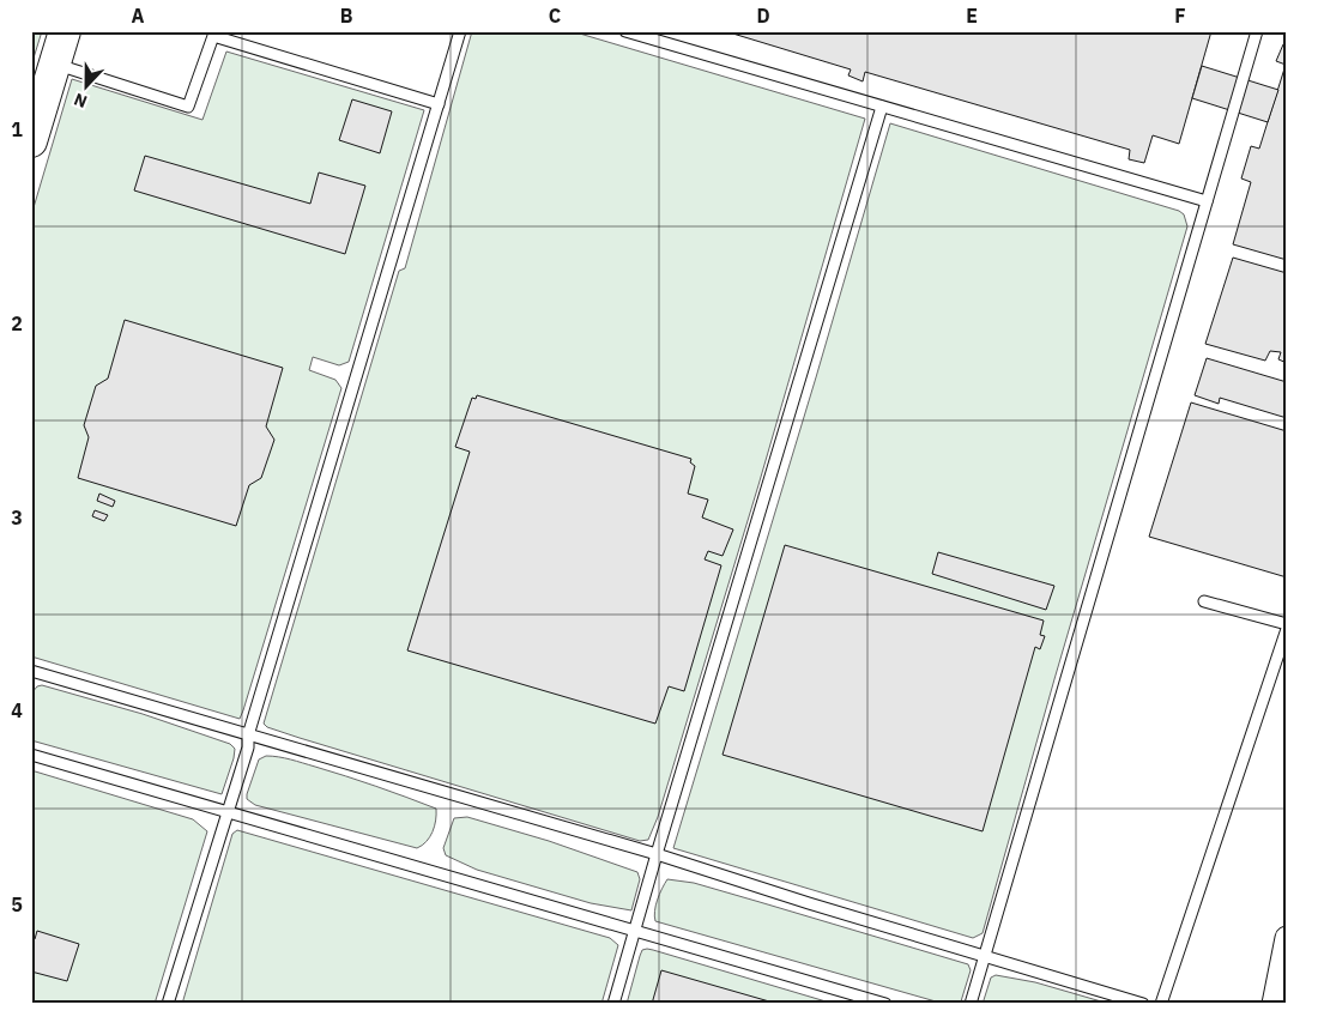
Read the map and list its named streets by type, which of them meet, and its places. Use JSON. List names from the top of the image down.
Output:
{
  "north": "bottom",
  "grid": {
    "columns": [
      "A",
      "B",
      "C",
      "D",
      "E",
      "F"
    ],
    "rows": [
      "1",
      "2",
      "3",
      "4",
      "5"
    ]
  }
}
